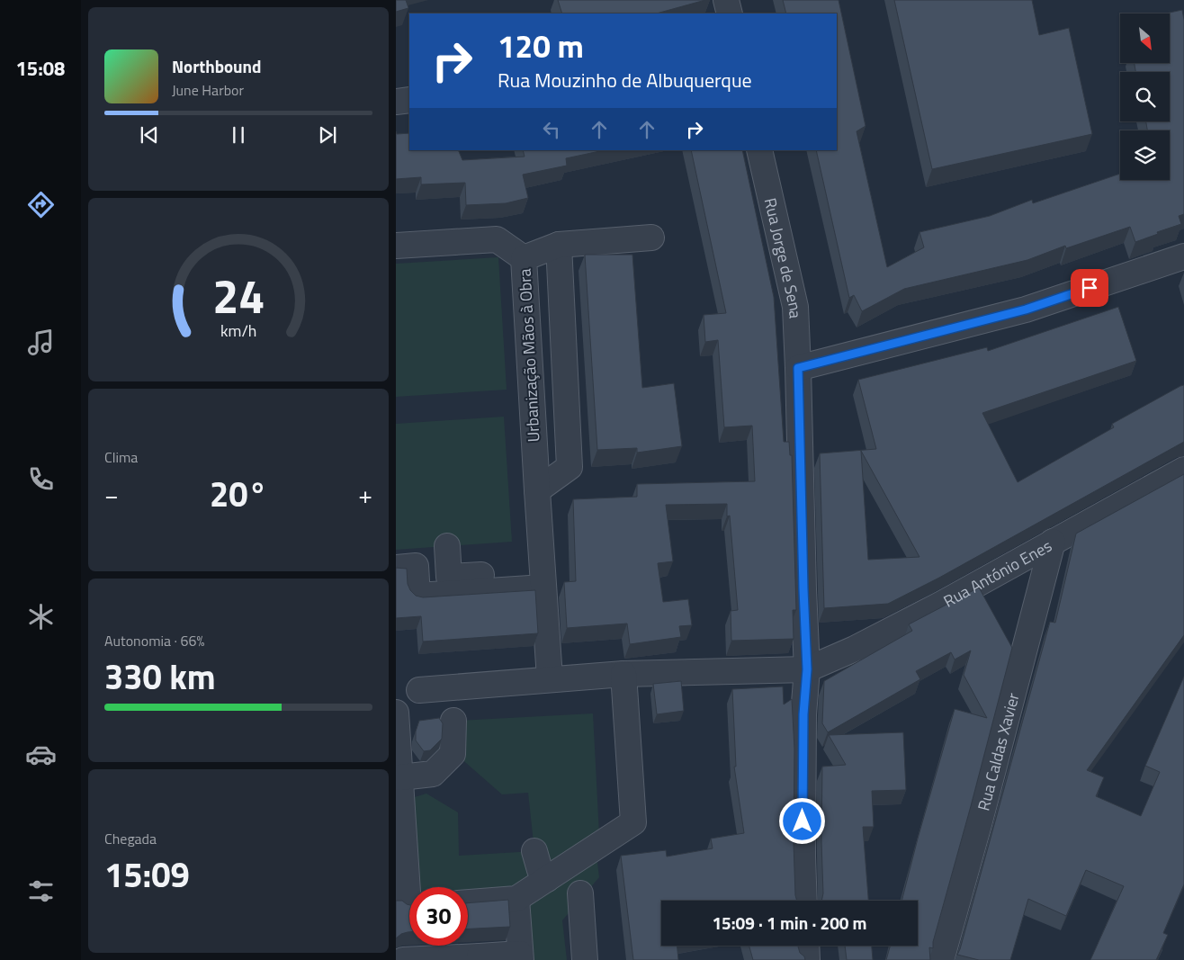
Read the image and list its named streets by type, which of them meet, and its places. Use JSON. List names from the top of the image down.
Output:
{
  "streets": {
    "street": [
      "Rua Jorge de Sena",
      "Urbanização Mãos à Obra",
      "Rua António Enes",
      "Rua Caldas Xavier"
    ]
  },
  "crossings": [
    ["Rua Jorge de Sena", "Rua António Enes"],
    ["Rua António Enes", "Rua Caldas Xavier"]
  ],
  "north": "bottom right",
  "page": {
    "tabs": "15:08",
    "turn": ["120 m", "Rua Mouzinho de Albuquerque"],
    "song": ["Northbound", "June Harbor"],
    "tile": [
      "Clima",
      ["Autonomia · 66%", "330 km"],
      ["Chegada", "15:09"]
    ],
    "heat": ["−", "20°", "+"],
    "limit": "30",
    "trip": "15:09 · 1 min · 200 m",
    "gauge": ["24", "km/h"]
  }
}
